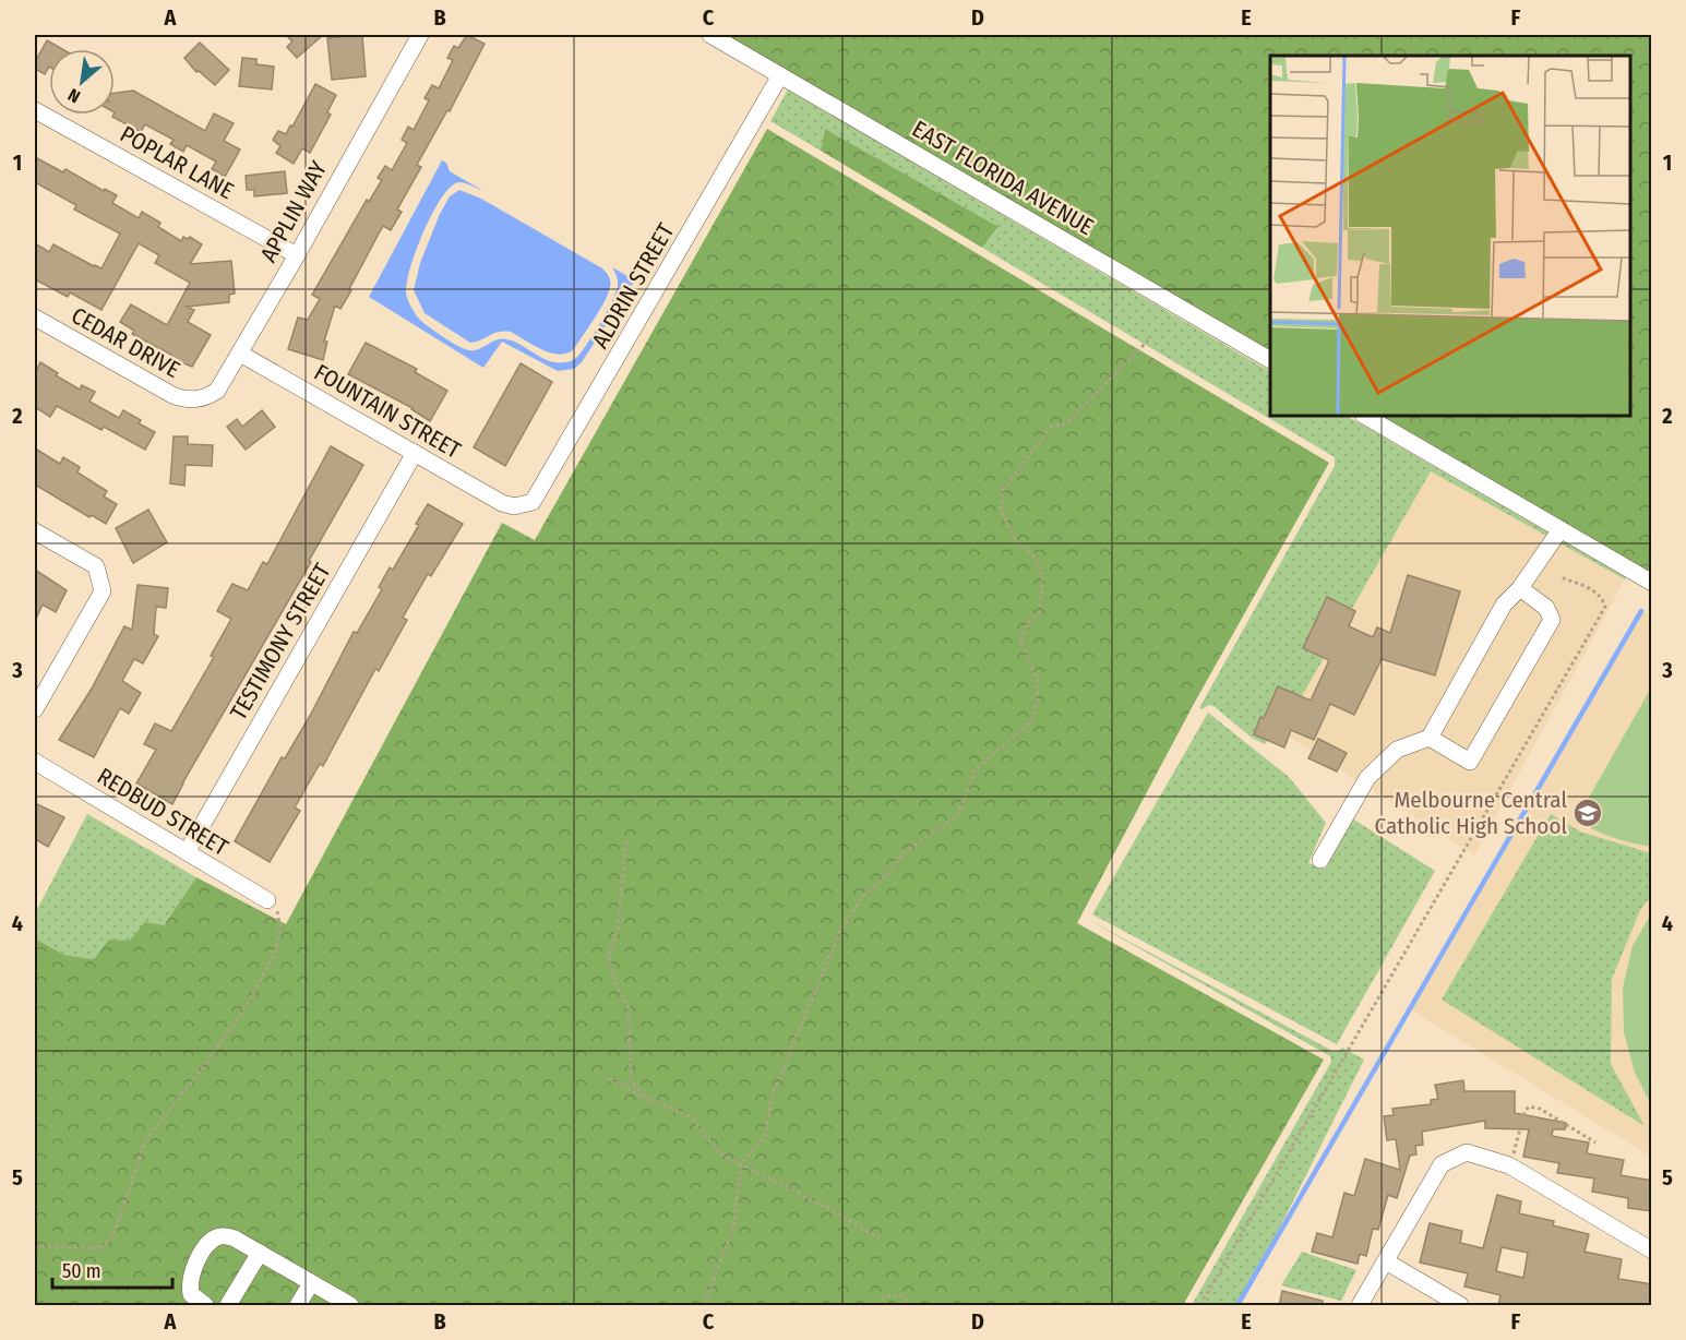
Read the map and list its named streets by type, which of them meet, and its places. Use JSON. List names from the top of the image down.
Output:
{
  "streets": {
    "street": [
      "POPLAR LANE",
      "EAST FLORIDA AVENUE",
      "APPLIN WAY",
      "ALDRIN STREET",
      "CEDAR DRIVE",
      "FOUNTAIN STREET",
      "TESTIMONY STREET",
      "REDBUD STREET"
    ]
  },
  "crossings": [
    ["POPLAR LANE", "APPLIN WAY"],
    ["EAST FLORIDA AVENUE", "ALDRIN STREET"],
    ["APPLIN WAY", "CEDAR DRIVE"],
    ["APPLIN WAY", "FOUNTAIN STREET"],
    ["ALDRIN STREET", "FOUNTAIN STREET"],
    ["FOUNTAIN STREET", "TESTIMONY STREET"],
    ["TESTIMONY STREET", "REDBUD STREET"]
  ],
  "places": {
    "school or university": ["Melbourne Central Catholic High School"]
  },
  "scale_bar": "50 m",
  "north": "bottom left",
  "grid": {
    "columns": [
      "A",
      "B",
      "C",
      "D",
      "E",
      "F"
    ],
    "rows": [
      "1",
      "2",
      "3",
      "4",
      "5"
    ]
  }
}
